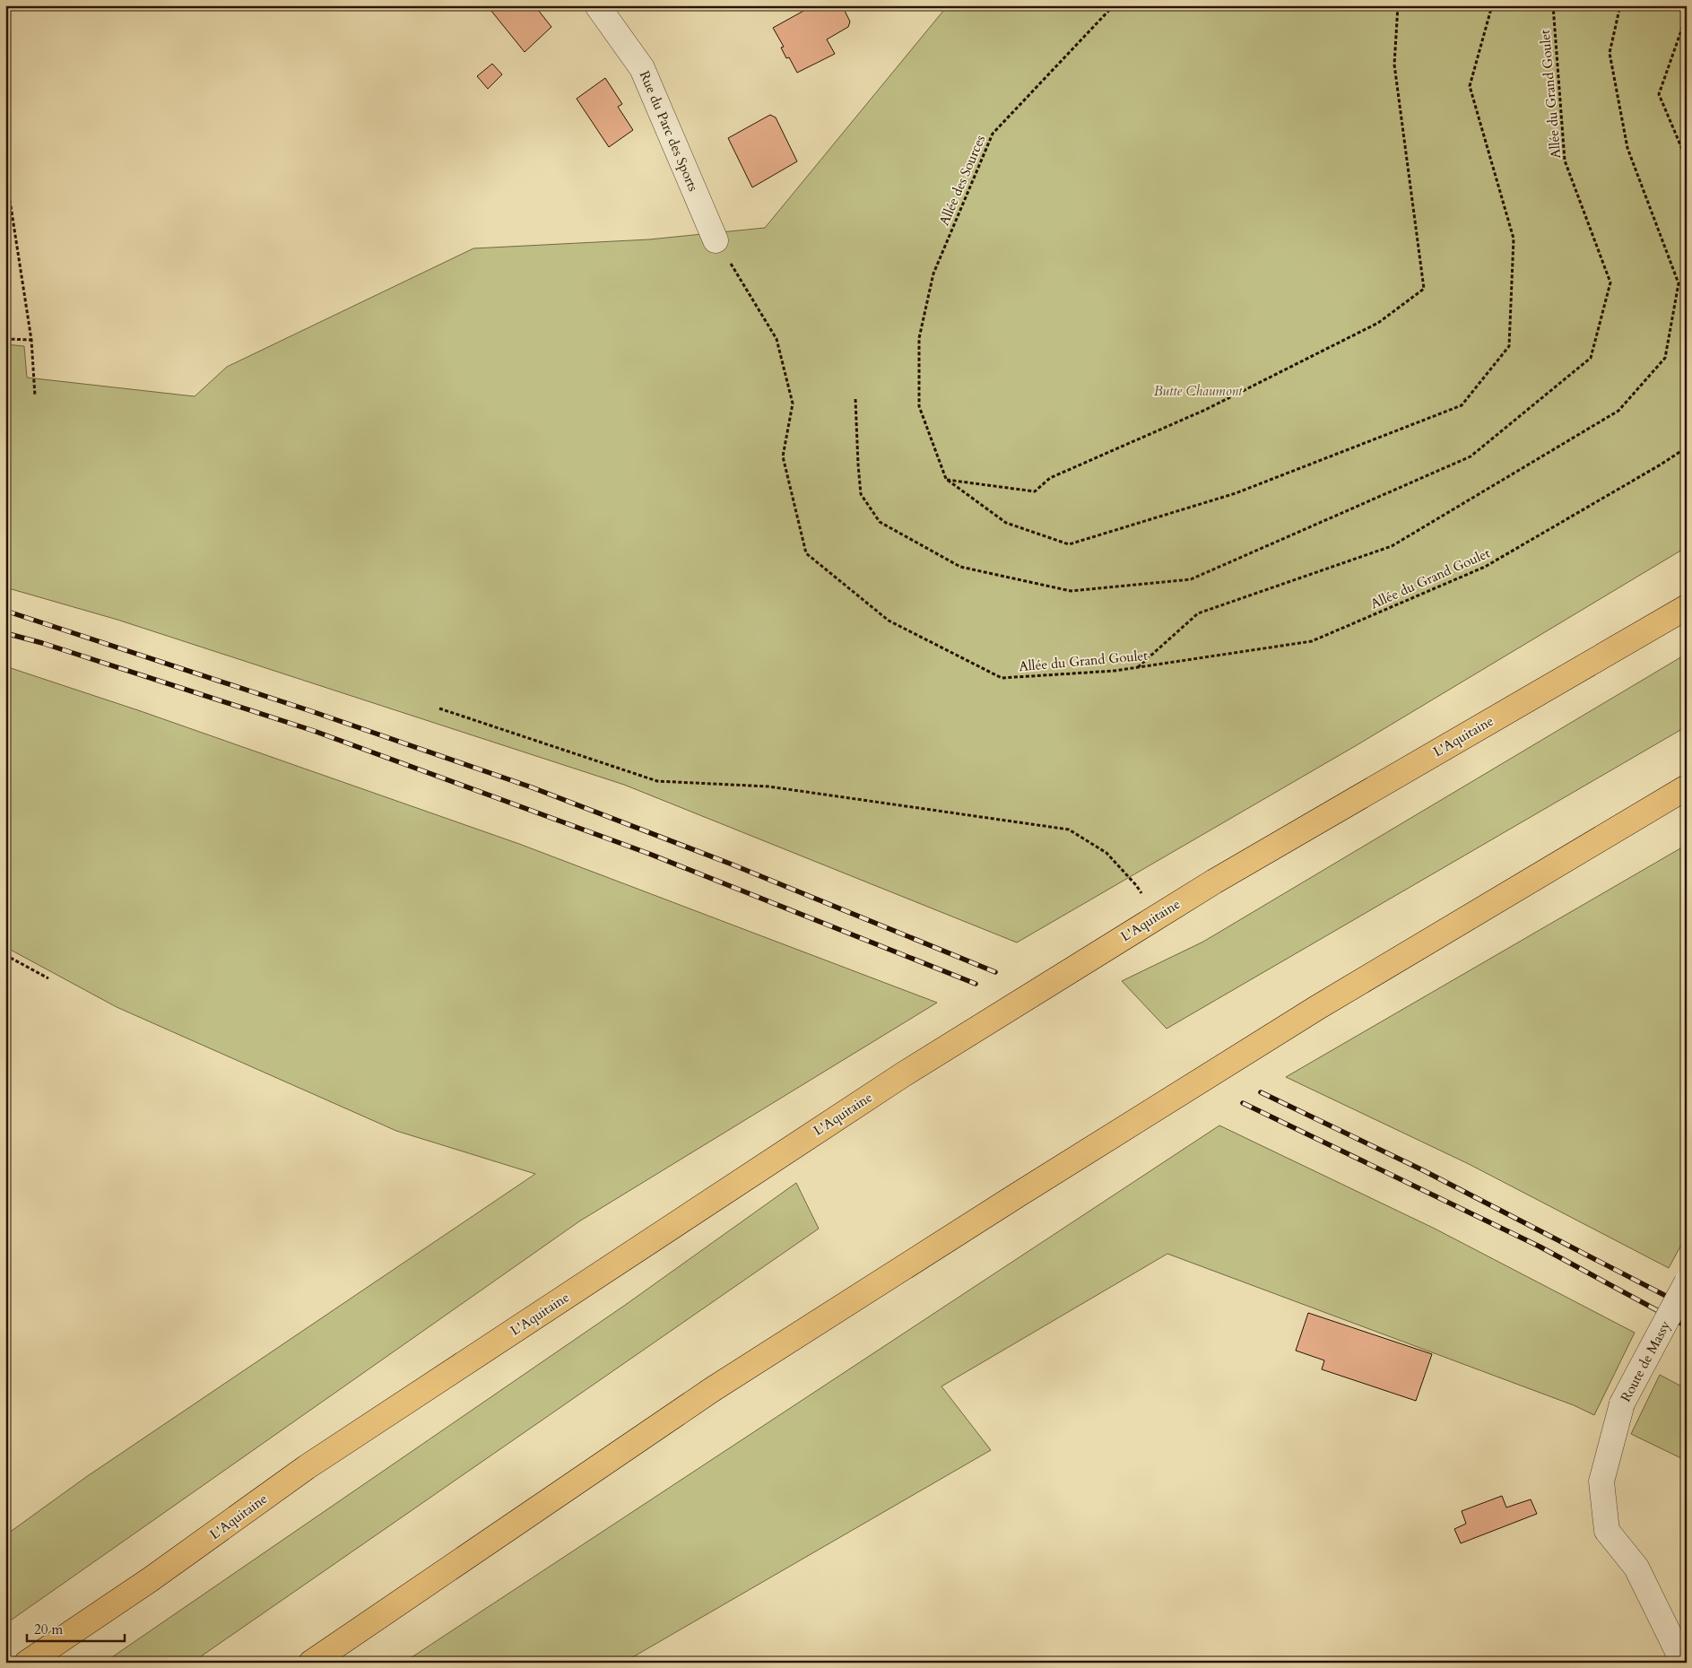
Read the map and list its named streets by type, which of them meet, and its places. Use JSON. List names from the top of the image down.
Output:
{
  "streets": {
    "highway": ["L'Aquitaine"],
    "street": ["Rue du Parc des Sports", "Route de Massy"],
    "path": ["Allée du Grand Goulet", "Allée des Sources"]
  },
  "crossings": [
    ["Allée du Grand Goulet", "Rue du Parc des Sports"]
  ],
  "parks": ["Butte Chaumont"],
  "scale_bar": "20 m"
}
